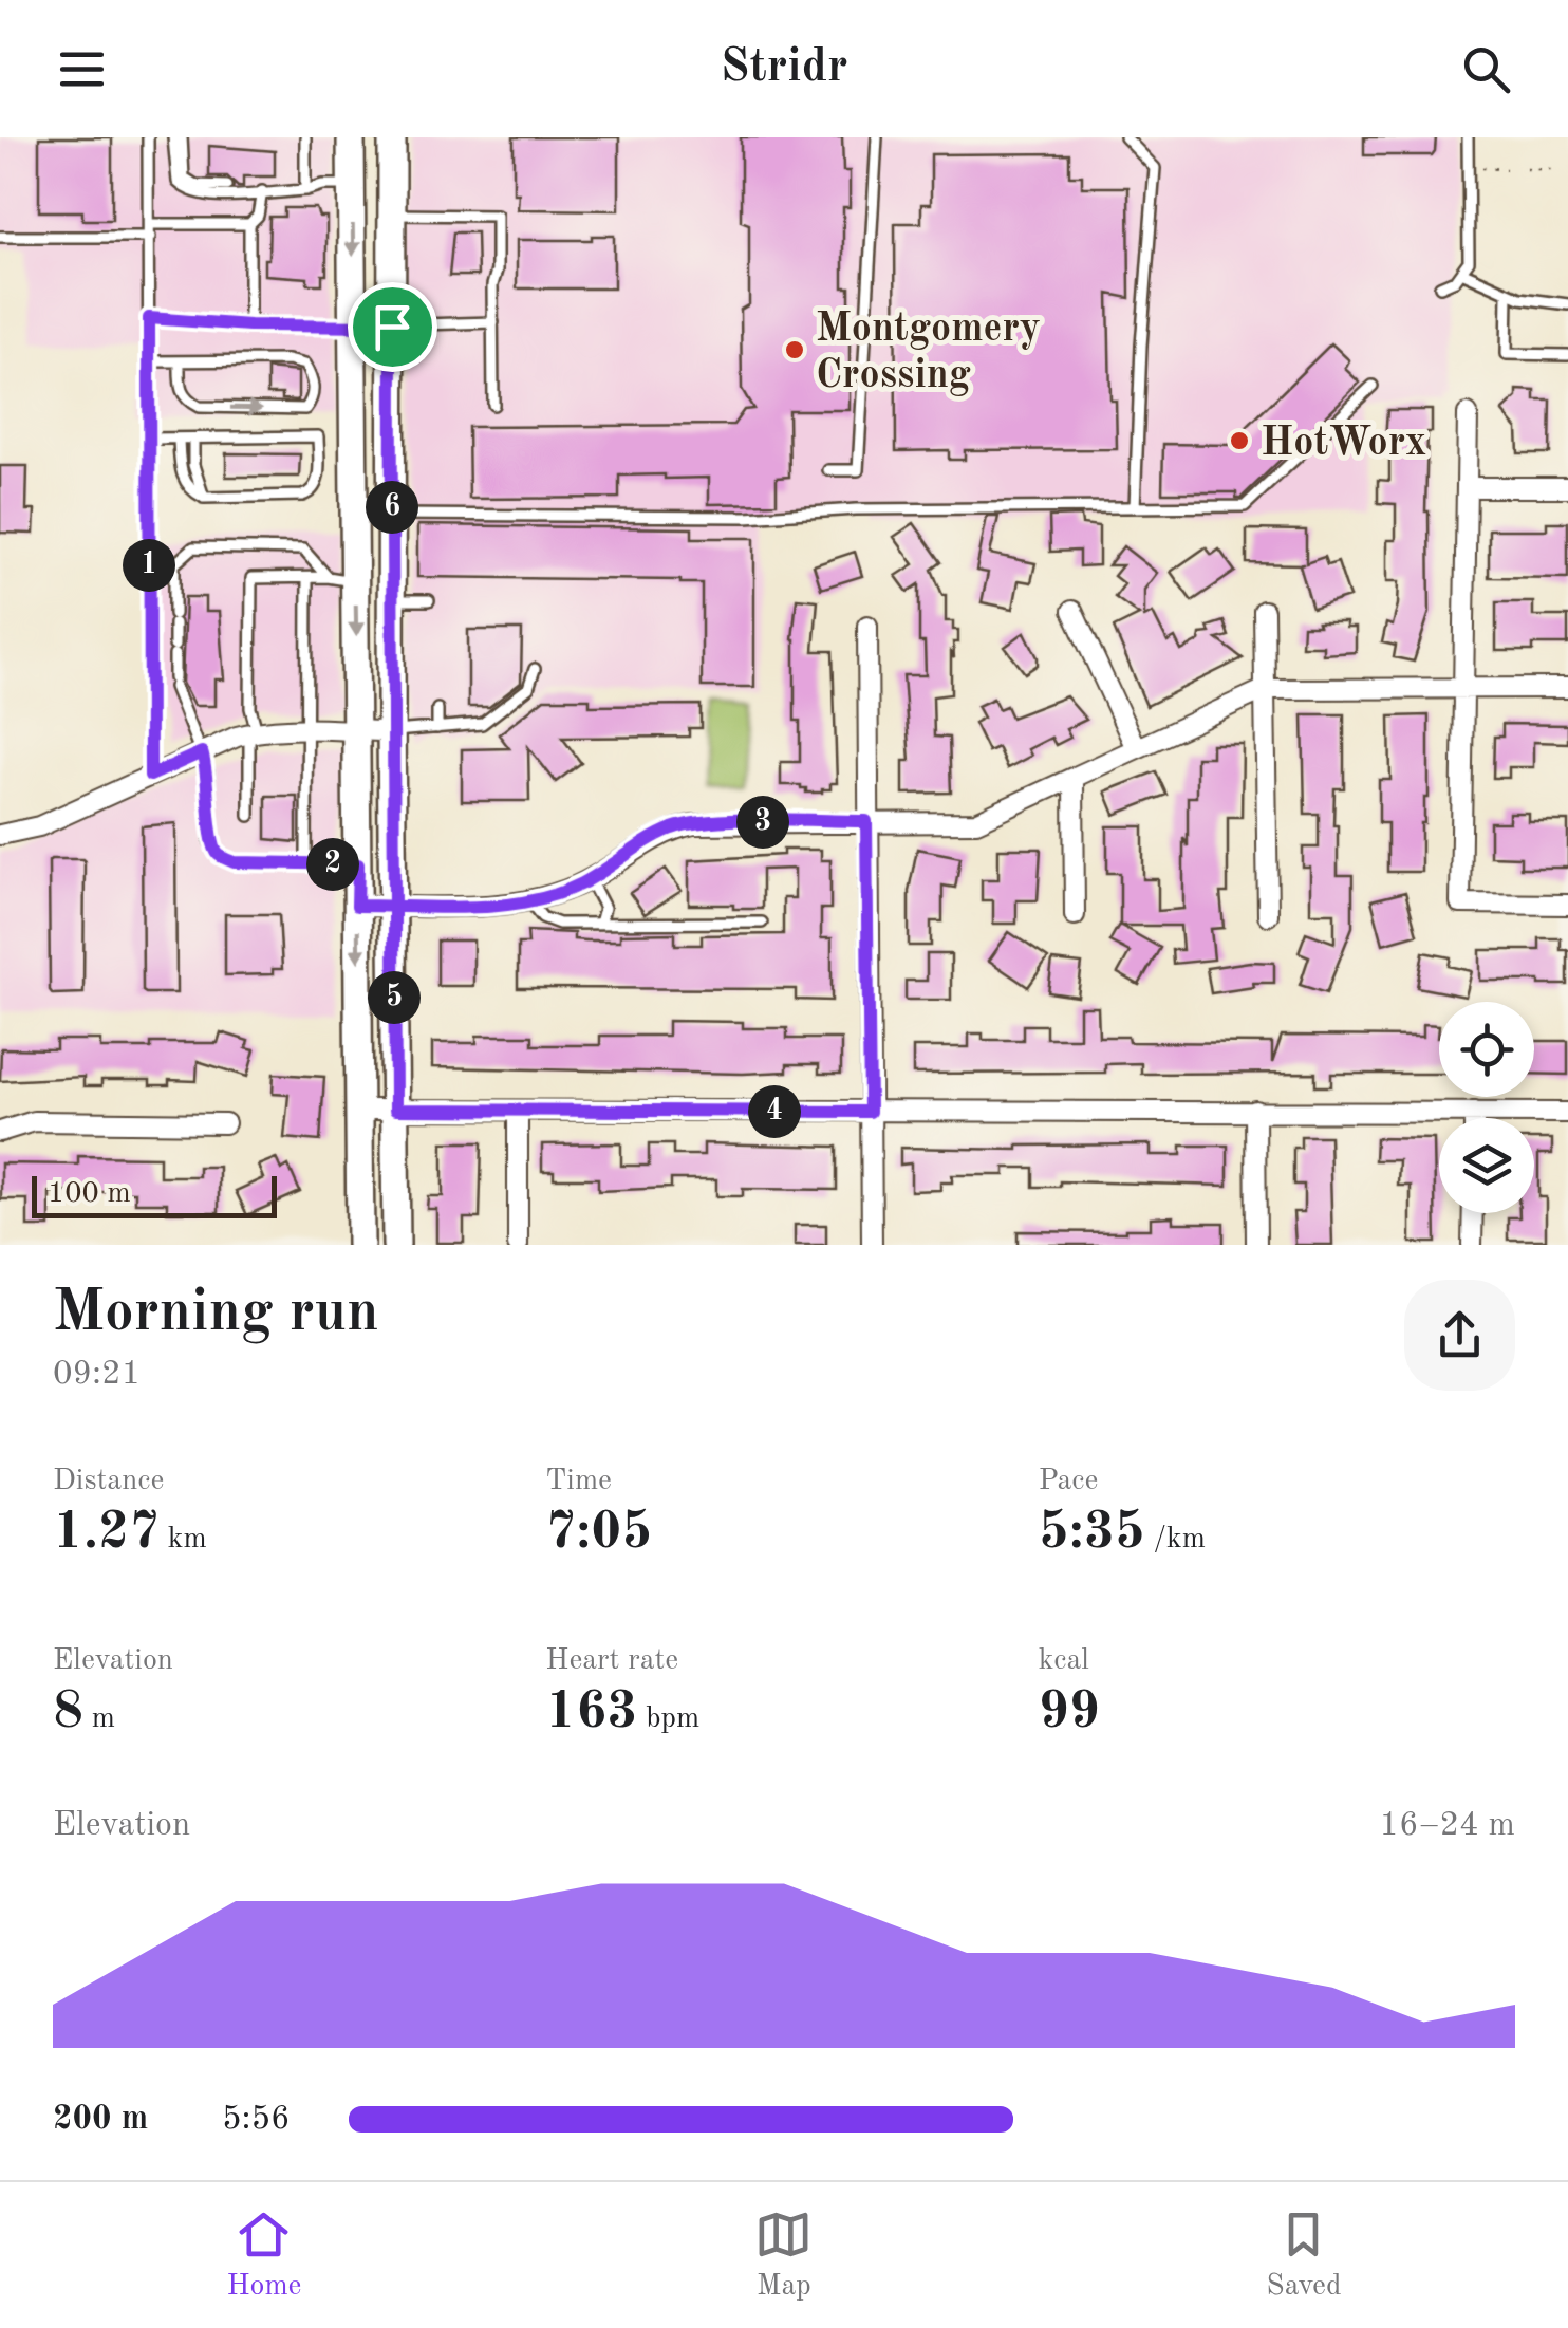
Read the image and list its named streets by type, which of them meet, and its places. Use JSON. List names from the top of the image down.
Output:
{
  "places": ["Montgomery Crossing", "HotWorx"],
  "scale_bar": "100 m",
  "page": {
    "header": "Stridr",
    "pins": [
      "6",
      "1",
      "3",
      "2",
      "5",
      "4"
    ],
    "scale": "100 m",
    "heading": ["Morning run", "09:21"],
    "stats": [
      ["Distance", "1.27 km"],
      ["Time", "7:05"],
      ["Pace", "5:35 /km"],
      ["Elevation", "8 m"],
      ["Heart rate", "163 bpm"],
      ["kcal", "99"]
    ],
    "chart": ["Elevation", "16–24 m"],
    "list": [
      {
        "name": "200 m",
        "note": "5:56"
      }
    ],
    "tabs": ["Home", "Map", "Saved"]
  }
}
